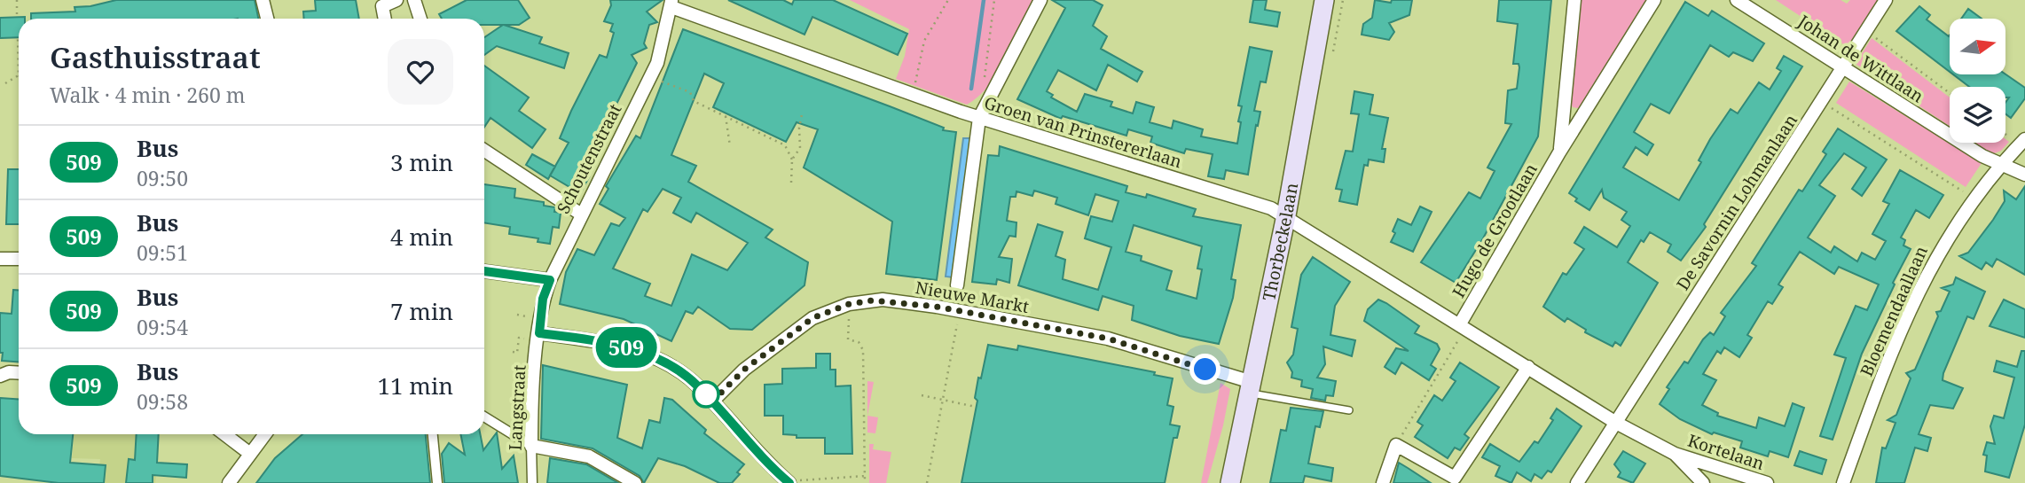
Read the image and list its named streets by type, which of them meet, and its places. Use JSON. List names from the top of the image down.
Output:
{
  "streets": {
    "main road": ["Thorbeckelaan"],
    "street": [
      "Johan de Wittlaan",
      "Groen van Prinstererlaan",
      "Schoutenstraat",
      "De Savornin Lohmanlaan",
      "Hugo de Grootlaan",
      "Nieuwe Markt",
      "Bloemendaallaan",
      "Langstraat",
      "Kortelaan"
    ]
  },
  "crossings": [
    ["Johan de Wittlaan", "De Savornin Lohmanlaan"],
    ["Johan de Wittlaan", "Bloemendaallaan"],
    ["Groen van Prinstererlaan", "Schoutenstraat"],
    ["Groen van Prinstererlaan", "De Savornin Lohmanlaan"],
    ["Groen van Prinstererlaan", "Hugo de Grootlaan"],
    ["Groen van Prinstererlaan", "Thorbeckelaan"],
    ["Groen van Prinstererlaan", "Kortelaan"],
    ["Schoutenstraat", "Langstraat"],
    ["De Savornin Lohmanlaan", "Kortelaan"],
    ["Thorbeckelaan", "Nieuwe Markt"]
  ],
  "lines": ["bus line 509"],
  "north": "right",
  "page": {
    "on_map": "509",
    "heading": ["Gasthuisstraat", "Walk · 4 min · 260 m"],
    "list": [
      {
        "mark": "509",
        "name": "Bus",
        "note": "09:50",
        "value": "3 min"
      },
      {
        "mark": "509",
        "name": "Bus",
        "note": "09:51",
        "value": "4 min"
      },
      {
        "mark": "509",
        "name": "Bus",
        "note": "09:54",
        "value": "7 min"
      },
      {
        "mark": "509",
        "name": "Bus",
        "note": "09:58",
        "value": "11 min"
      }
    ]
  }
}
